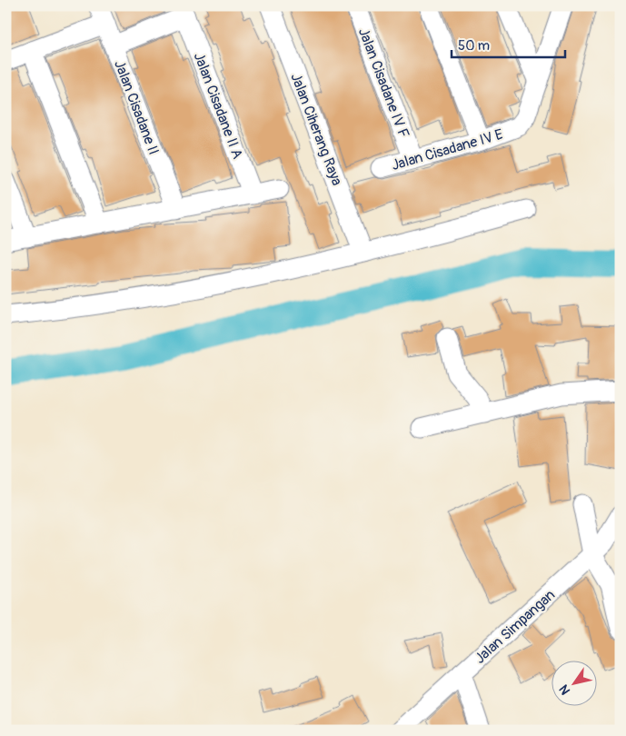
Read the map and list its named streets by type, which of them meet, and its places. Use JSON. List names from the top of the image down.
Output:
{
  "streets": {
    "street": [
      "Jalan Cisadane IV F",
      "Jalan Cisadane II A",
      "Jalan Cisadane II",
      "Jalan Ciherang Raya",
      "Jalan Cisadane IV E",
      "Jalan Simpangan"
    ]
  },
  "crossings": [
    ["Jalan Cisadane IV F", "Jalan Cisadane IV E"],
    ["Jalan Cisadane II A", "Jalan Cisadane II"]
  ],
  "scale_bar": "50 m",
  "north": "bottom left"
}
